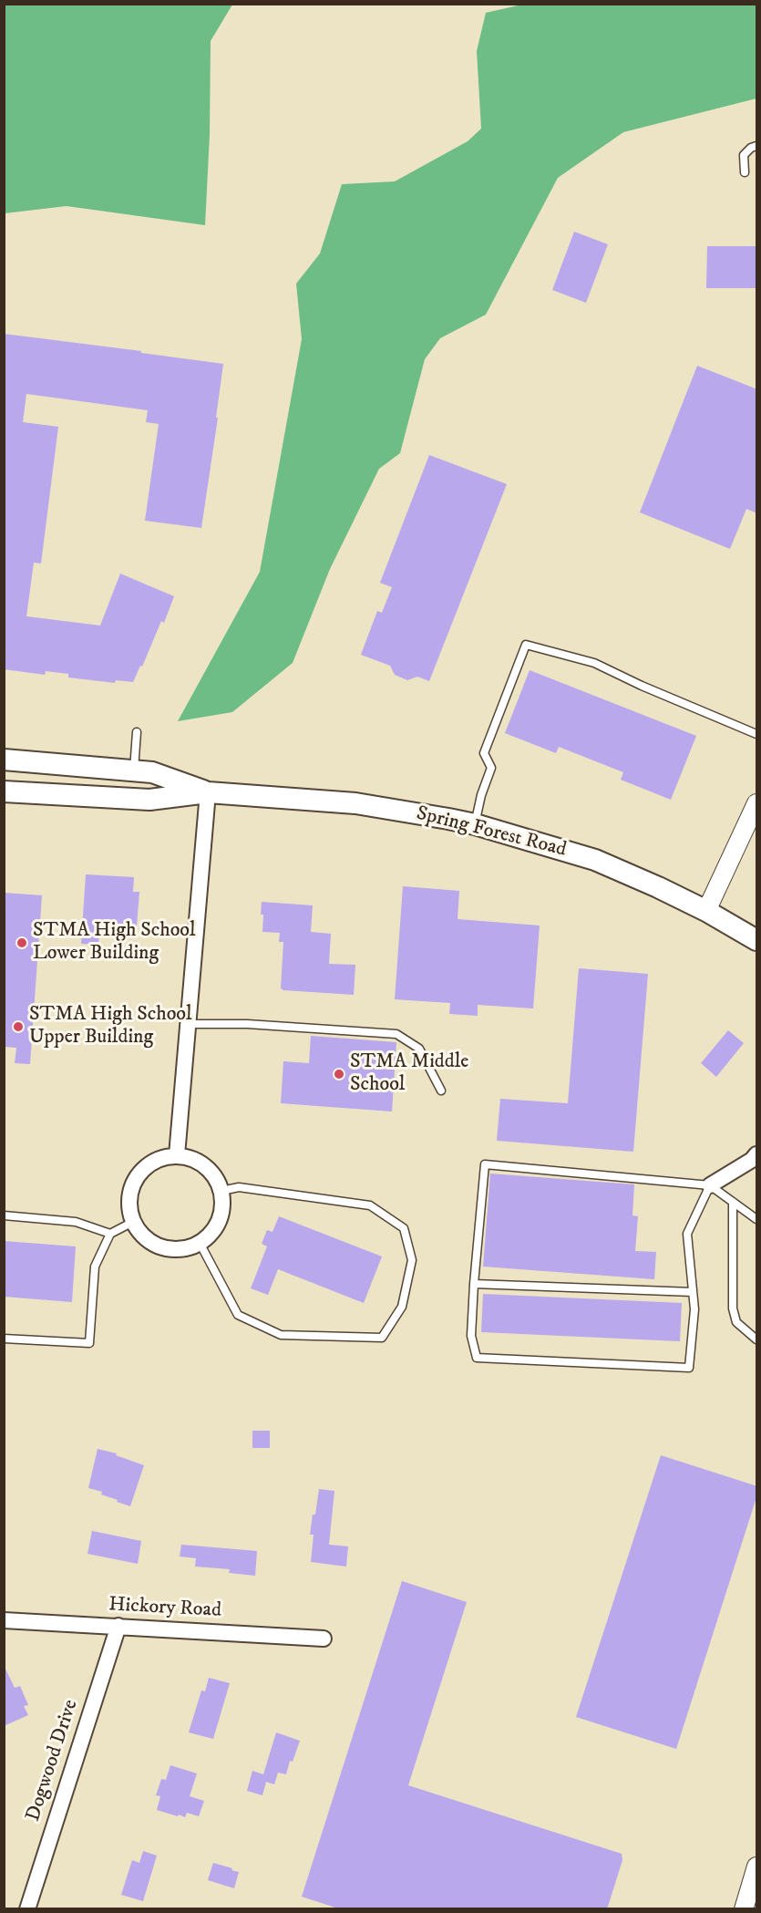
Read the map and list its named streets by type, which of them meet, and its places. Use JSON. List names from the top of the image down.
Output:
{
  "streets": {
    "main road": ["Spring Forest Road"],
    "street": ["Hickory Road", "Dogwood Drive"]
  },
  "crossings": [
    ["Hickory Road", "Dogwood Drive"]
  ],
  "places": ["STMA High School Lower Building", "STMA High School Upper Building", "STMA Middle School"]
}
